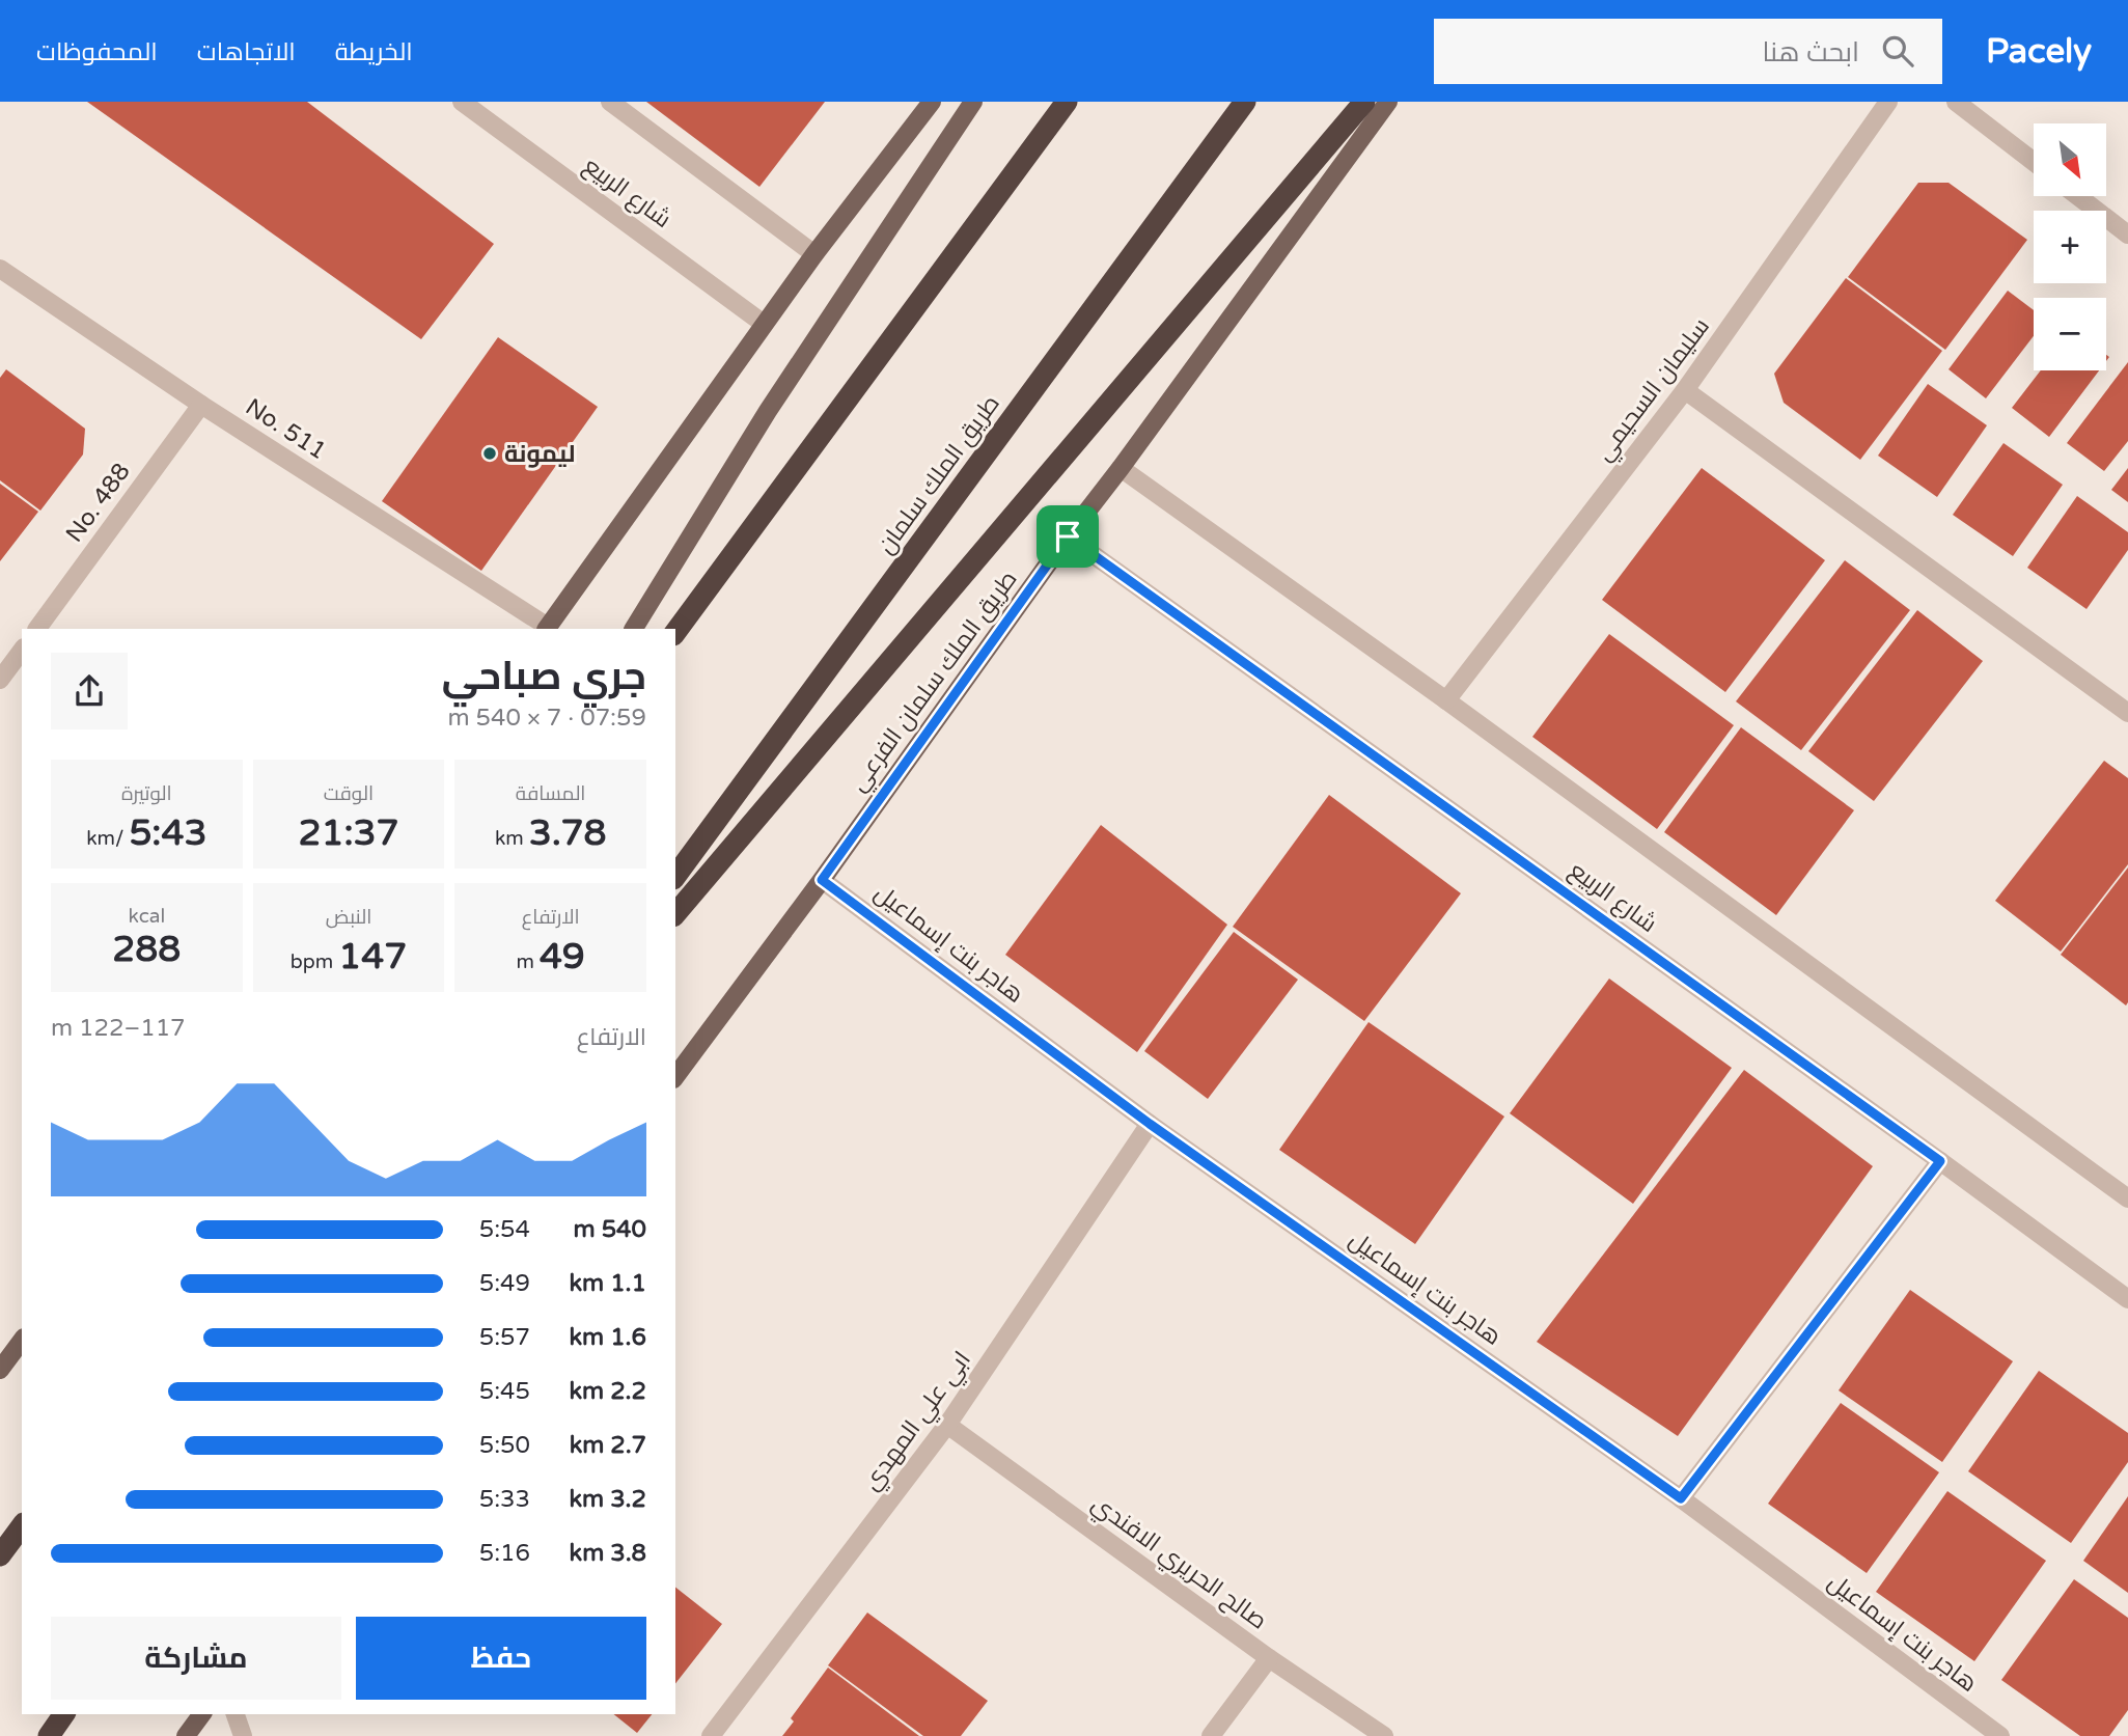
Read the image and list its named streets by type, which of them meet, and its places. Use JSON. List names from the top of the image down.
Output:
{
  "streets": {
    "highway": ["طريق الملك سلمان"],
    "main road": ["طريق الملك سلمان الفرعي"],
    "street": [
      "شارع الربيع",
      "سليمان السحيمي",
      "No. 511",
      "No. 488",
      "هاجر بنت إسماعيل",
      "ابي علي المهدي",
      "صالح الحريري الافندي"
    ]
  },
  "crossings": [
    ["شارع الربيع", "طريق الملك سلمان الفرعي"],
    ["No. 511", "No. 488"],
    ["طريق الملك سلمان الفرعي", "هاجر بنت إسماعيل"],
    ["هاجر بنت إسماعيل", "ابي علي المهدي"],
    ["ابي علي المهدي", "صالح الحريري الافندي"]
  ],
  "places": ["ليمونة"],
  "north": "bottom right",
  "page": {
    "header": "Pacely",
    "search": "ابحث هنا",
    "nav": ["الخريطة", "الاتجاهات", "المحفوظات"],
    "map_buttons": ["+", "−"],
    "heading": ["جري صباحي", "07:59 · 7 × 540 m"],
    "stats": [
      ["المسافة", "3.78 km"],
      ["الوقت", "21:37"],
      ["الوتيرة", "5:43 /km"],
      ["الارتفاع", "49 m"],
      ["النبض", "147 bpm"],
      ["kcal", "288"]
    ],
    "chart": ["الارتفاع", "117–122 m"],
    "list": [
      {
        "name": "540 m",
        "note": "5:54"
      },
      {
        "name": "1.1 km",
        "note": "5:49"
      },
      {
        "name": "1.6 km",
        "note": "5:57"
      },
      {
        "name": "2.2 km",
        "note": "5:45"
      },
      {
        "name": "2.7 km",
        "note": "5:50"
      },
      {
        "name": "3.2 km",
        "note": "5:33"
      },
      {
        "name": "3.8 km",
        "note": "5:16"
      }
    ],
    "buttons": ["حفظ", "مشاركة"]
  }
}
